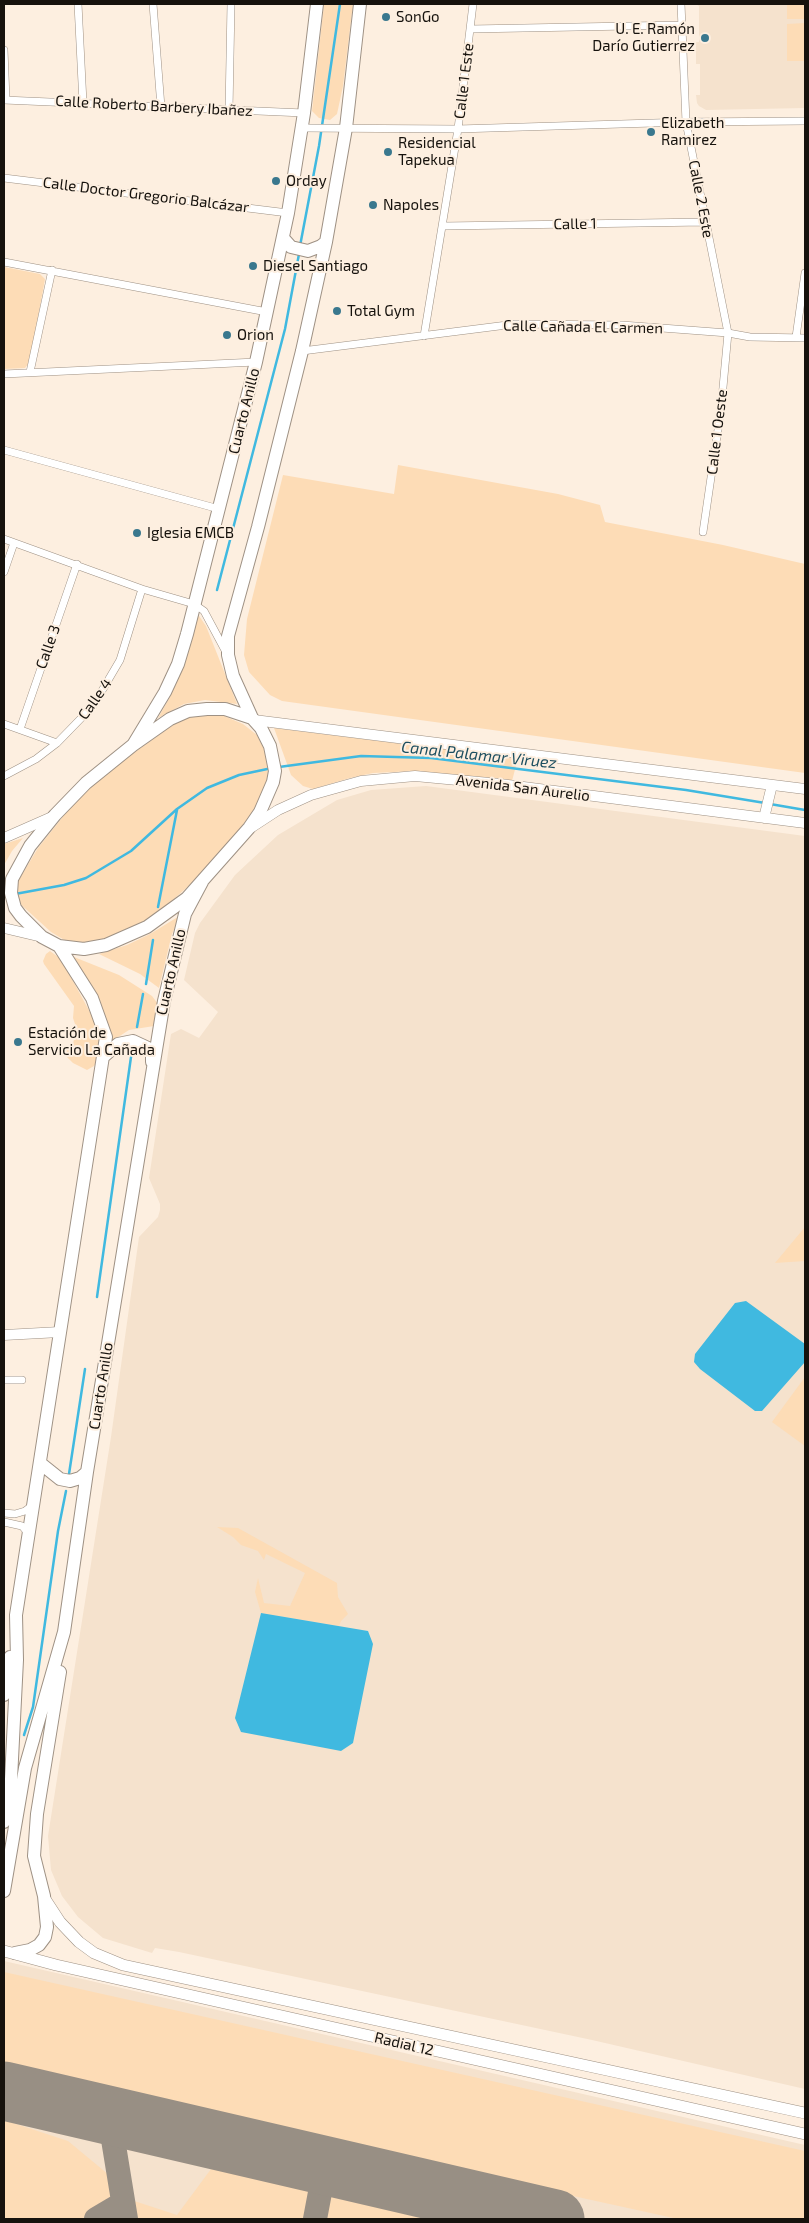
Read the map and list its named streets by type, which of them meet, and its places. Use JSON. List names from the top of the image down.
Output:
{
  "streets": {
    "highway": ["Cuarto Anillo"],
    "main road": ["Avenida San Aurelio", "Radial 12"],
    "street": [
      "Calle 1 Este",
      "Calle Roberto Barbery Ibañez",
      "Calle Doctor Gregorio Balcázar",
      "Calle 2 Este",
      "Calle 1",
      "Calle Cañada El Carmen",
      "Calle 1 Oeste",
      "Calle 3",
      "Calle 4"
    ]
  },
  "crossings": [
    ["Calle 1 Este", "Calle 1"],
    ["Calle 1 Este", "Calle Cañada El Carmen"],
    ["Calle Roberto Barbery Ibañez", "Cuarto Anillo"],
    ["Calle Doctor Gregorio Balcázar", "Cuarto Anillo"],
    ["Calle 2 Este", "Calle 1"],
    ["Calle 2 Este", "Calle Cañada El Carmen"],
    ["Calle 2 Este", "Calle 1 Oeste"],
    ["Calle Cañada El Carmen", "Calle 1 Oeste"]
  ],
  "water": ["Canal Palamar Viruez"],
  "places": [
    "SonGo",
    "U. E. Ramón Darío Gutierrez",
    "Elizabeth Ramirez",
    "Residencial Tapekua",
    "Orday",
    "Napoles",
    "Diesel Santiago",
    "Total Gym",
    "Orion",
    "Iglesia EMCB",
    "Estación de Servicio La Cañada"
  ]
}
